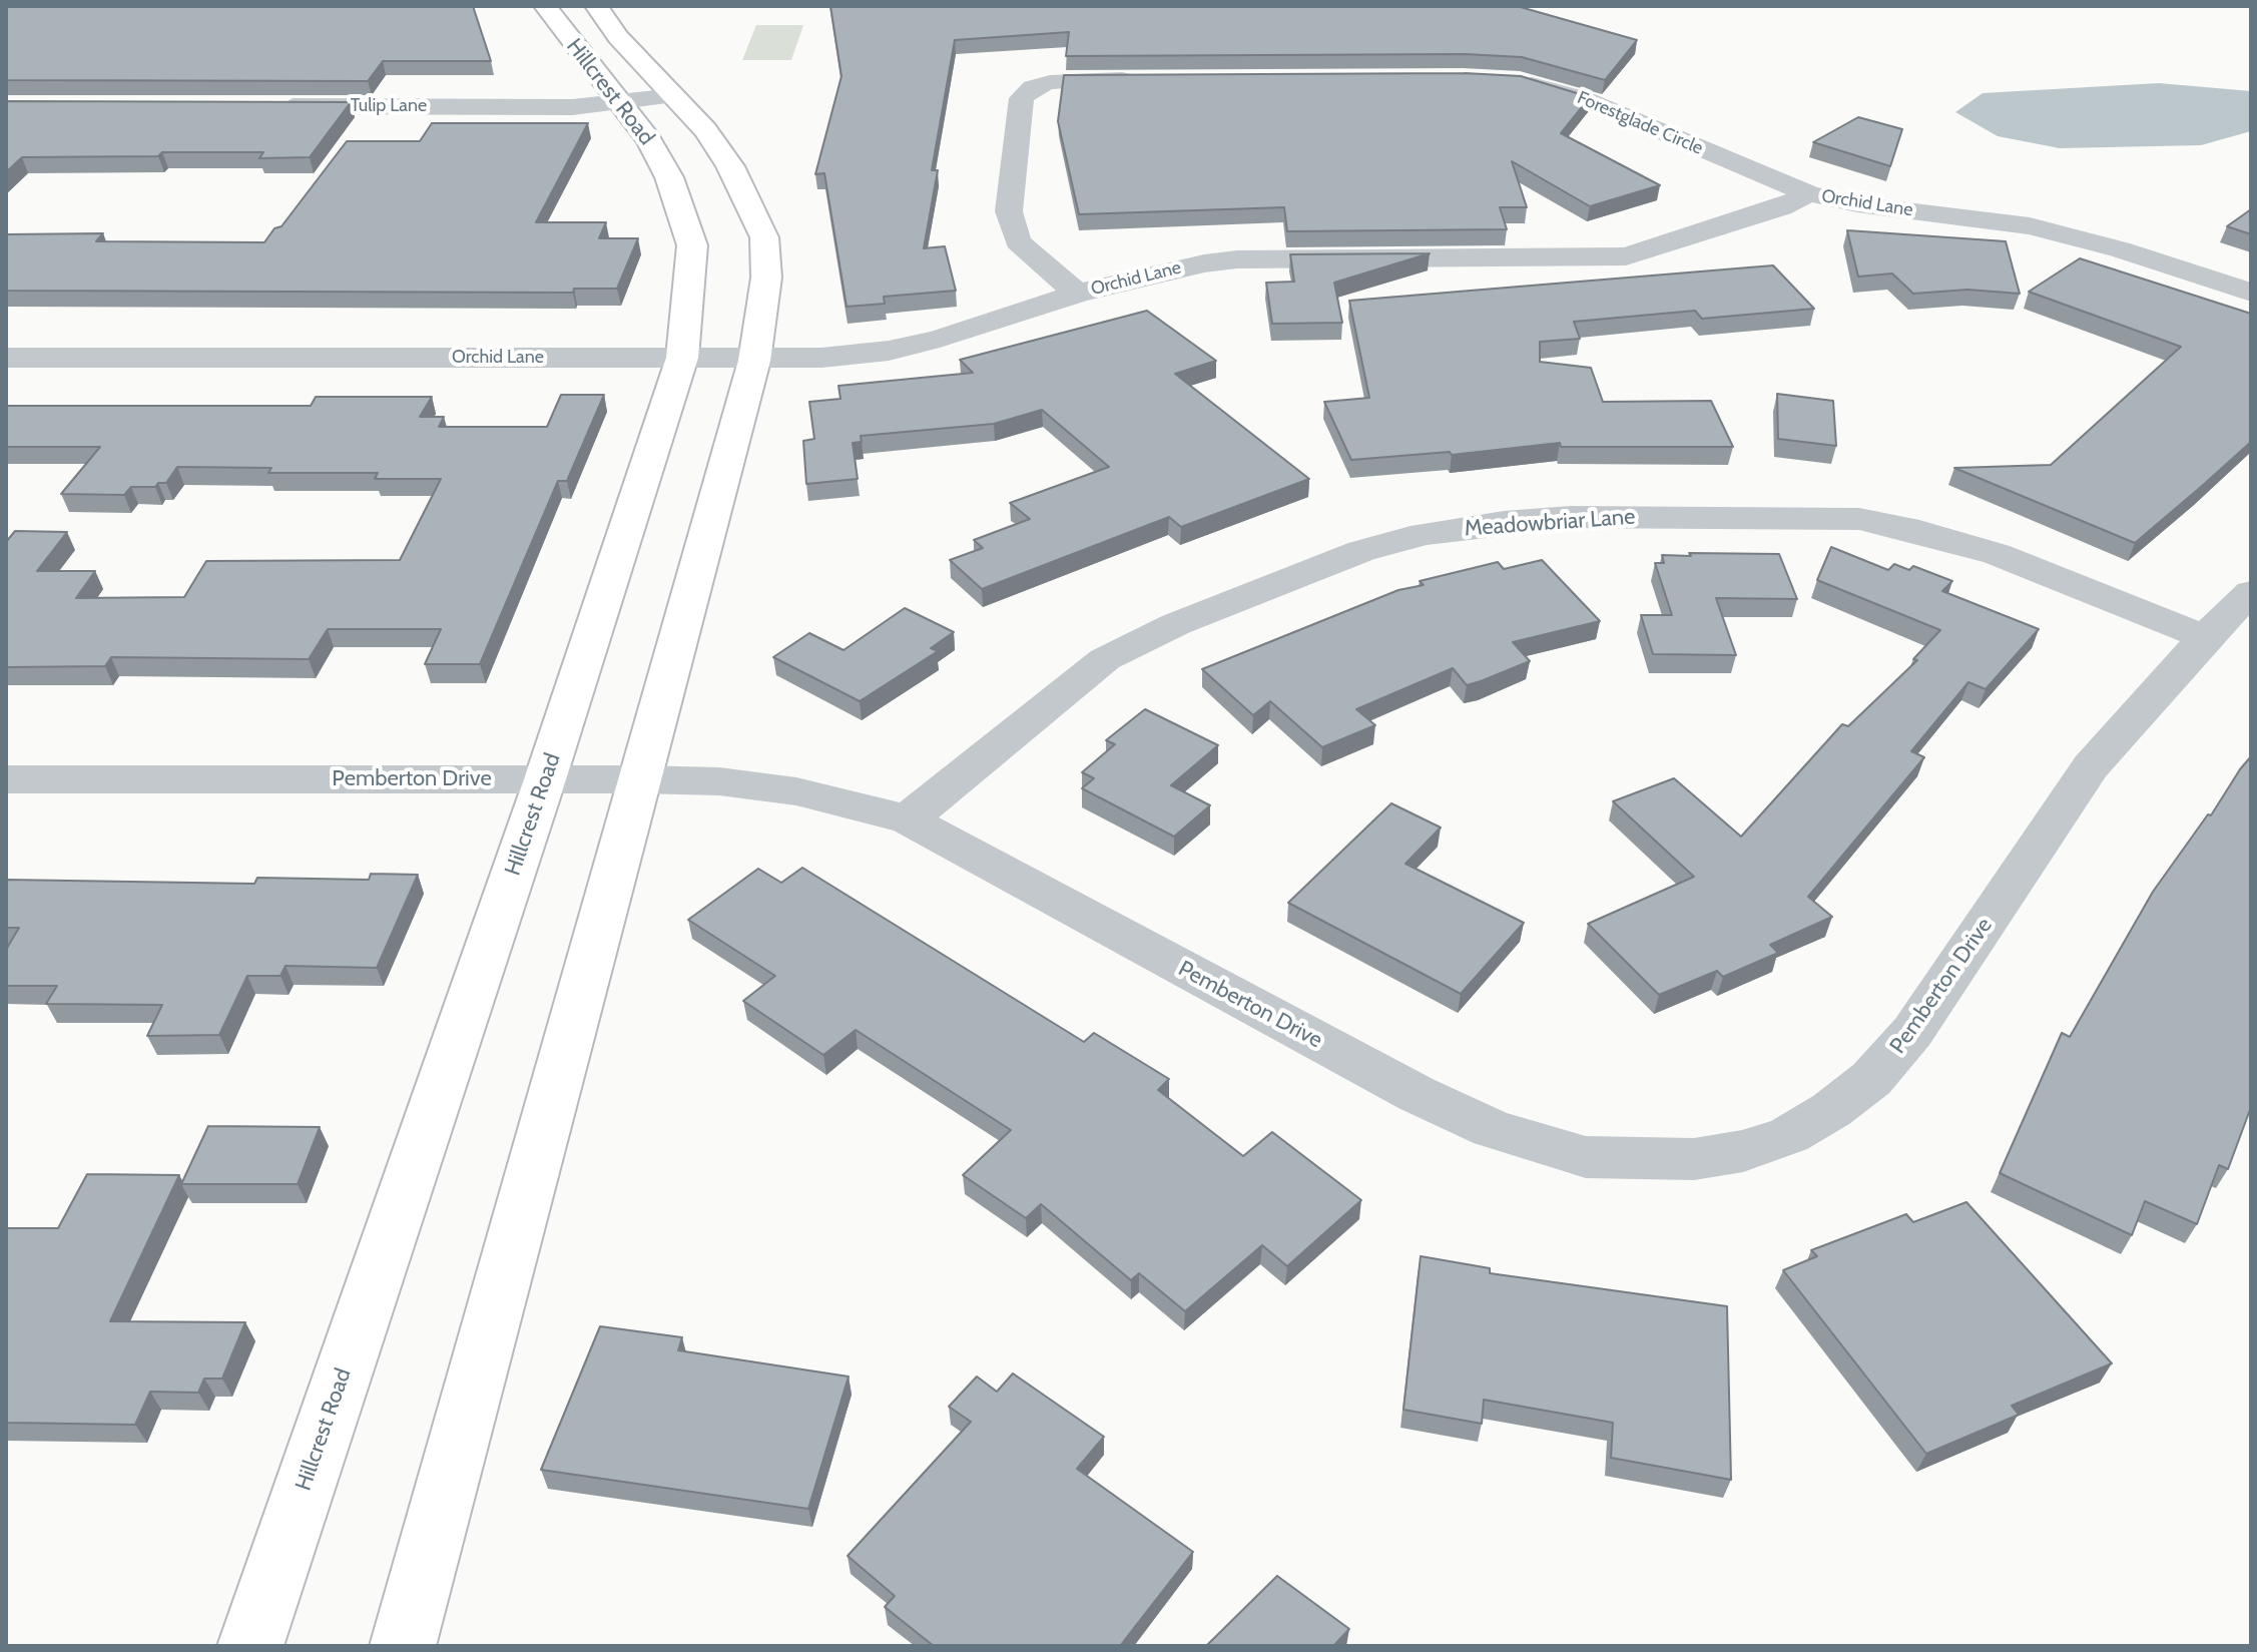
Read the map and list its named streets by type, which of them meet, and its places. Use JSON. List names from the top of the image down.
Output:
{
  "streets": {
    "main road": ["Hillcrest Road"],
    "street": [
      "Tulip Lane",
      "Forestglade Circle",
      "Orchid Lane",
      "Meadowbriar Lane",
      "Pemberton Drive"
    ]
  },
  "crossings": [
    ["Hillcrest Road", "Tulip Lane"],
    ["Hillcrest Road", "Orchid Lane"],
    ["Hillcrest Road", "Pemberton Drive"],
    ["Forestglade Circle", "Orchid Lane"],
    ["Meadowbriar Lane", "Pemberton Drive"]
  ]
}
